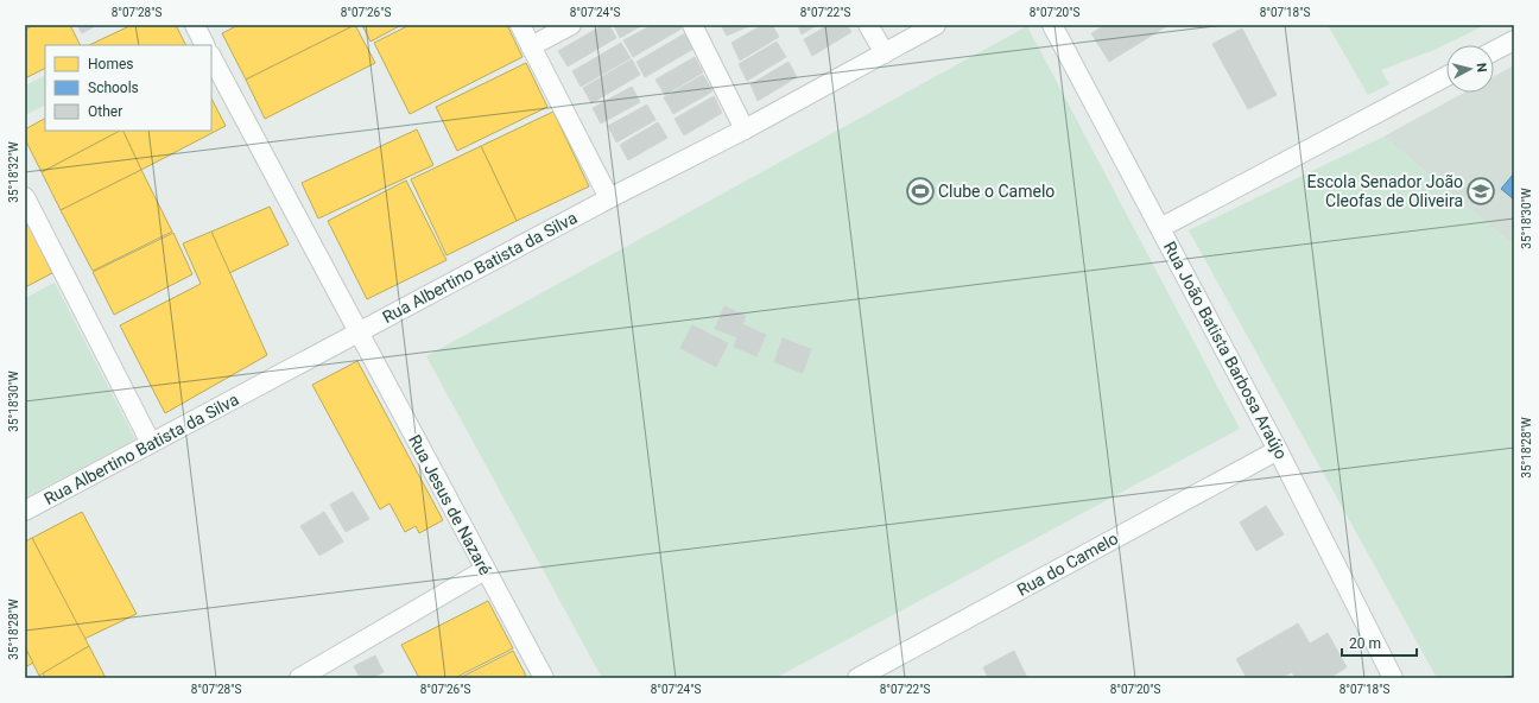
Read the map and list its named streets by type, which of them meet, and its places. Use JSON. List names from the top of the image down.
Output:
{
  "streets": {
    "street": [
      "Rua Albertino Batista da Silva",
      "Rua João Batista Barbosa Araújo",
      "Rua Jesus de Nazaré",
      "Rua do Camelo"
    ]
  },
  "crossings": [
    ["Rua Albertino Batista da Silva", "Rua Jesus de Nazaré"],
    ["Rua João Batista Barbosa Araújo", "Rua do Camelo"]
  ],
  "places": {
    "sports": ["Clube o Camelo"],
    "school or university": ["Escola Senador João Cleofas de Oliveira"]
  },
  "legend": ["Homes", "Schools", "Other"],
  "scale_bar": "20 m",
  "north": "right",
  "coordinates": [
    "8°07'28\"S",
    "8°07'26\"S",
    "8°07'24\"S",
    "8°07'22\"S",
    "8°07'20\"S",
    "8°07'18\"S",
    "35°18'32\"W",
    "35°18'30\"W",
    "35°18'28\"W"
  ]
}
